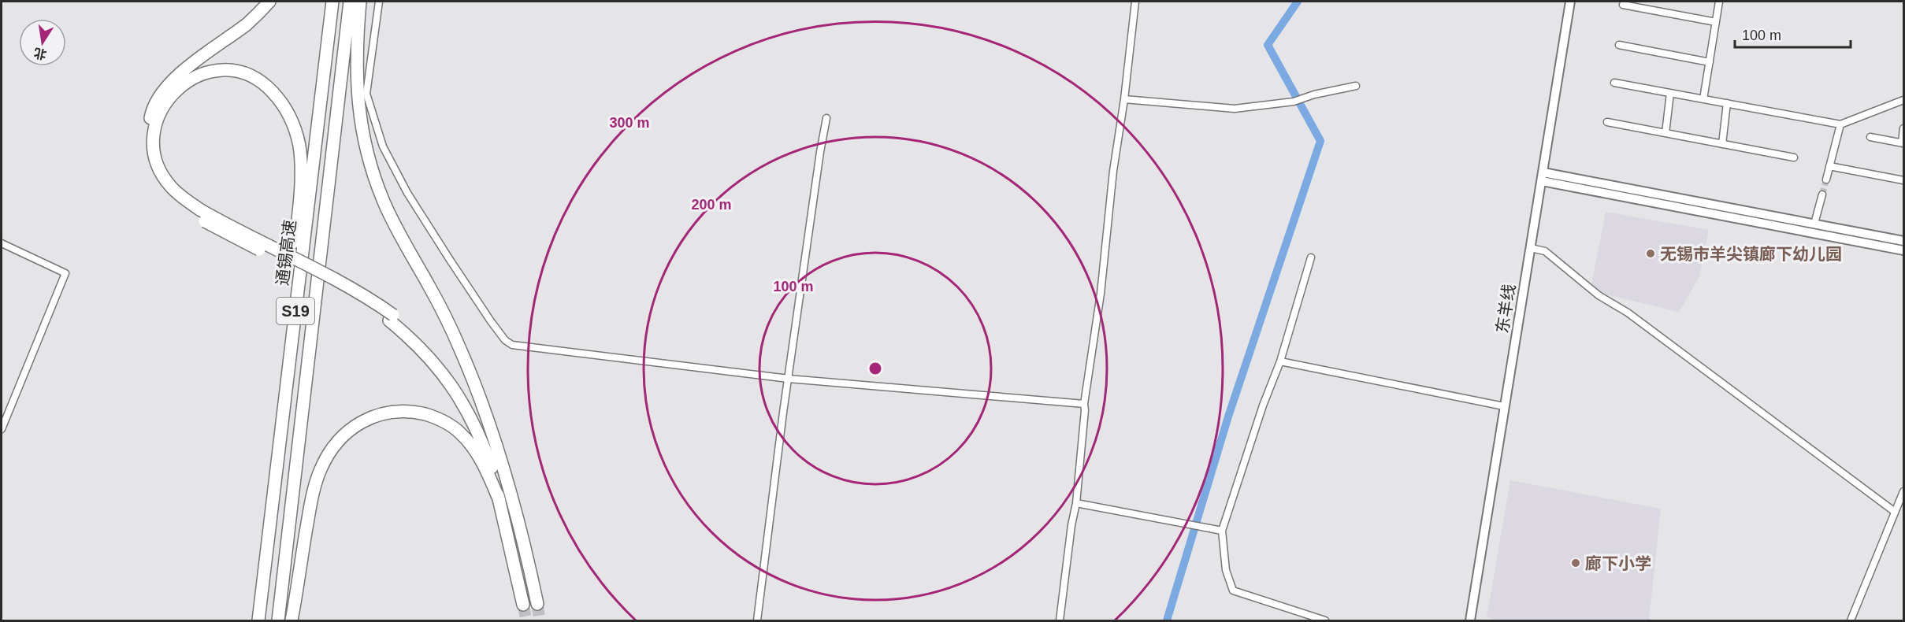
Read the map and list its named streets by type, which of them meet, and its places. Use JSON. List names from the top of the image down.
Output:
{
  "streets": {
    "highway": ["通锡高速", "S19"],
    "street": ["东羊线"]
  },
  "places": ["无锡市羊尖镇廊下幼儿园", "廊下小学"],
  "scale_bar": "100 m",
  "north": "bottom",
  "rings": ["300 m", "200 m", "100 m"]
}
